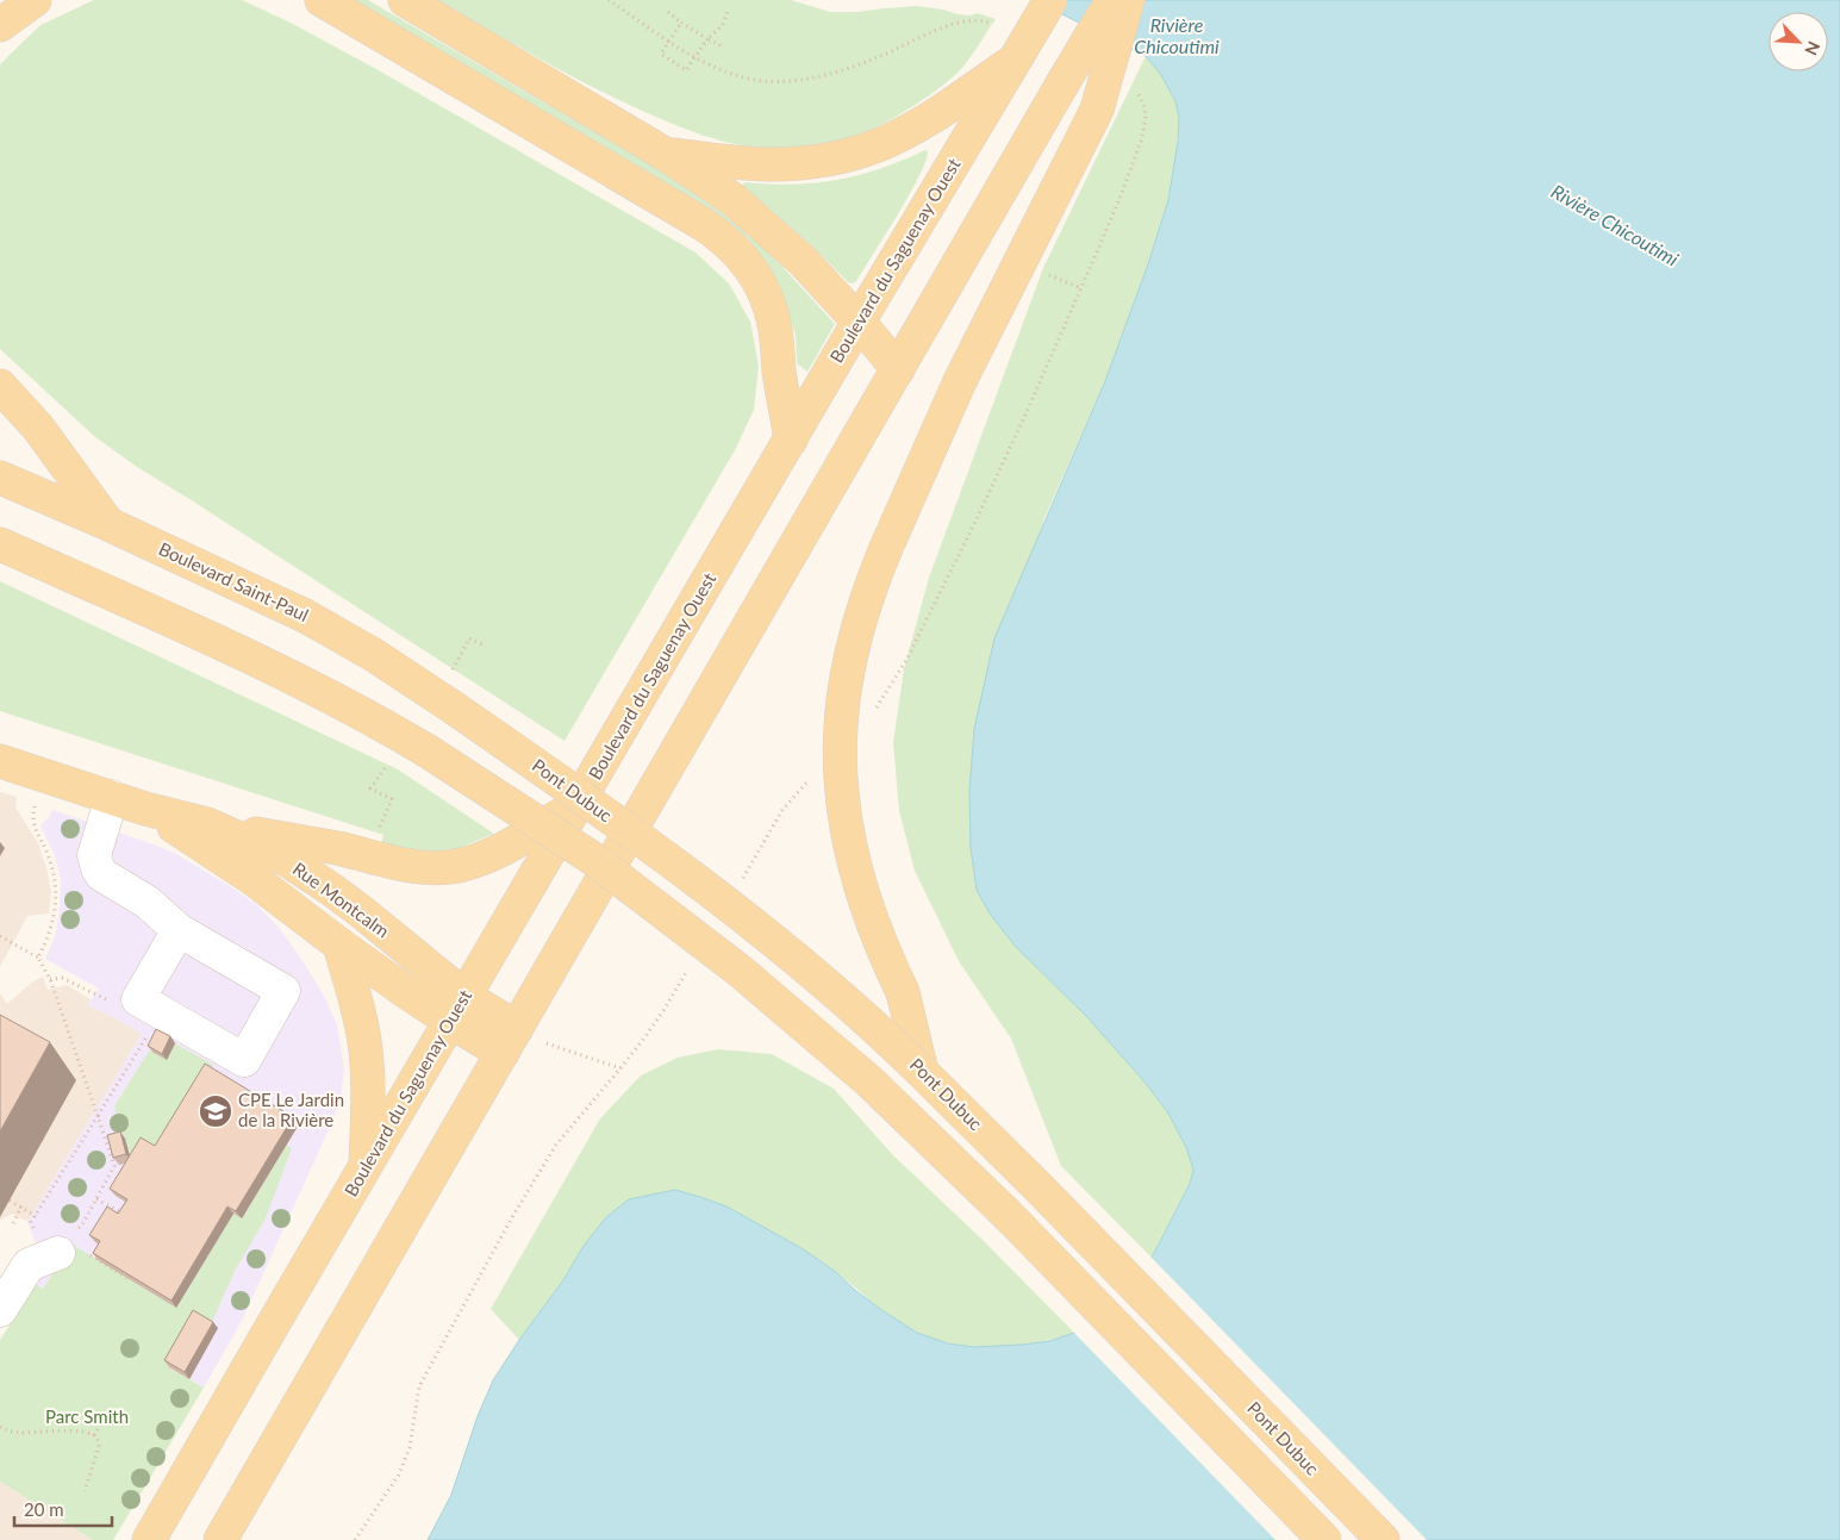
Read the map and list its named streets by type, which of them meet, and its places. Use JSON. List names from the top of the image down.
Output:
{
  "streets": {
    "main road": [
      "Boulevard du Saguenay Ouest",
      "Boulevard Saint-Paul",
      "Pont Dubuc",
      "Rue Montcalm"
    ]
  },
  "crossings": [
    ["Boulevard du Saguenay Ouest", "Rue Montcalm"],
    ["Boulevard Saint-Paul", "Pont Dubuc"]
  ],
  "water": ["Rivière Chicoutimi"],
  "parks": ["Parc Smith"],
  "places": {
    "school or university": ["CPE Le Jardin de la Rivière"]
  },
  "scale_bar": "20 m",
  "north": "bottom right"
}
